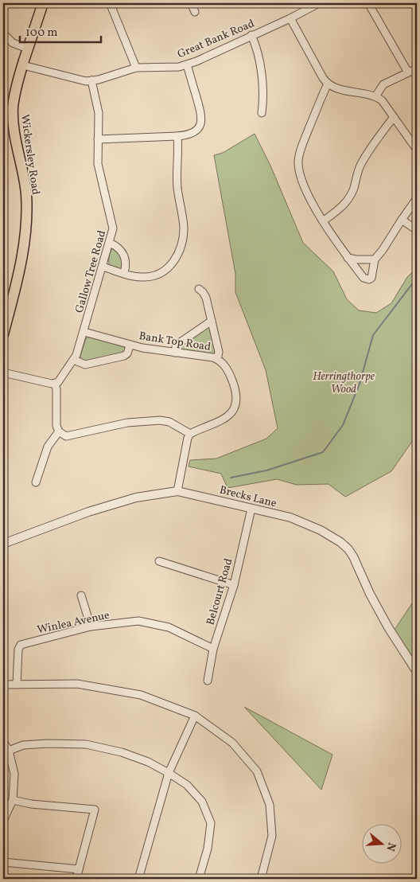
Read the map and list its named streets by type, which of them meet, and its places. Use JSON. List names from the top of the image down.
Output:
{
  "streets": {
    "main road": ["Wickersley Road"],
    "street": [
      "Great Bank Road",
      "Gallow Tree Road",
      "Bank Top Road",
      "Brecks Lane",
      "Belcourt Road",
      "Winlea Avenue"
    ]
  },
  "crossings": [
    ["Great Bank Road", "Wickersley Road"],
    ["Great Bank Road", "Gallow Tree Road"],
    ["Gallow Tree Road", "Bank Top Road"],
    ["Brecks Lane", "Belcourt Road"],
    ["Belcourt Road", "Winlea Avenue"]
  ],
  "parks": ["Herringthorpe Wood"],
  "scale_bar": "100 m",
  "north": "right"
}
